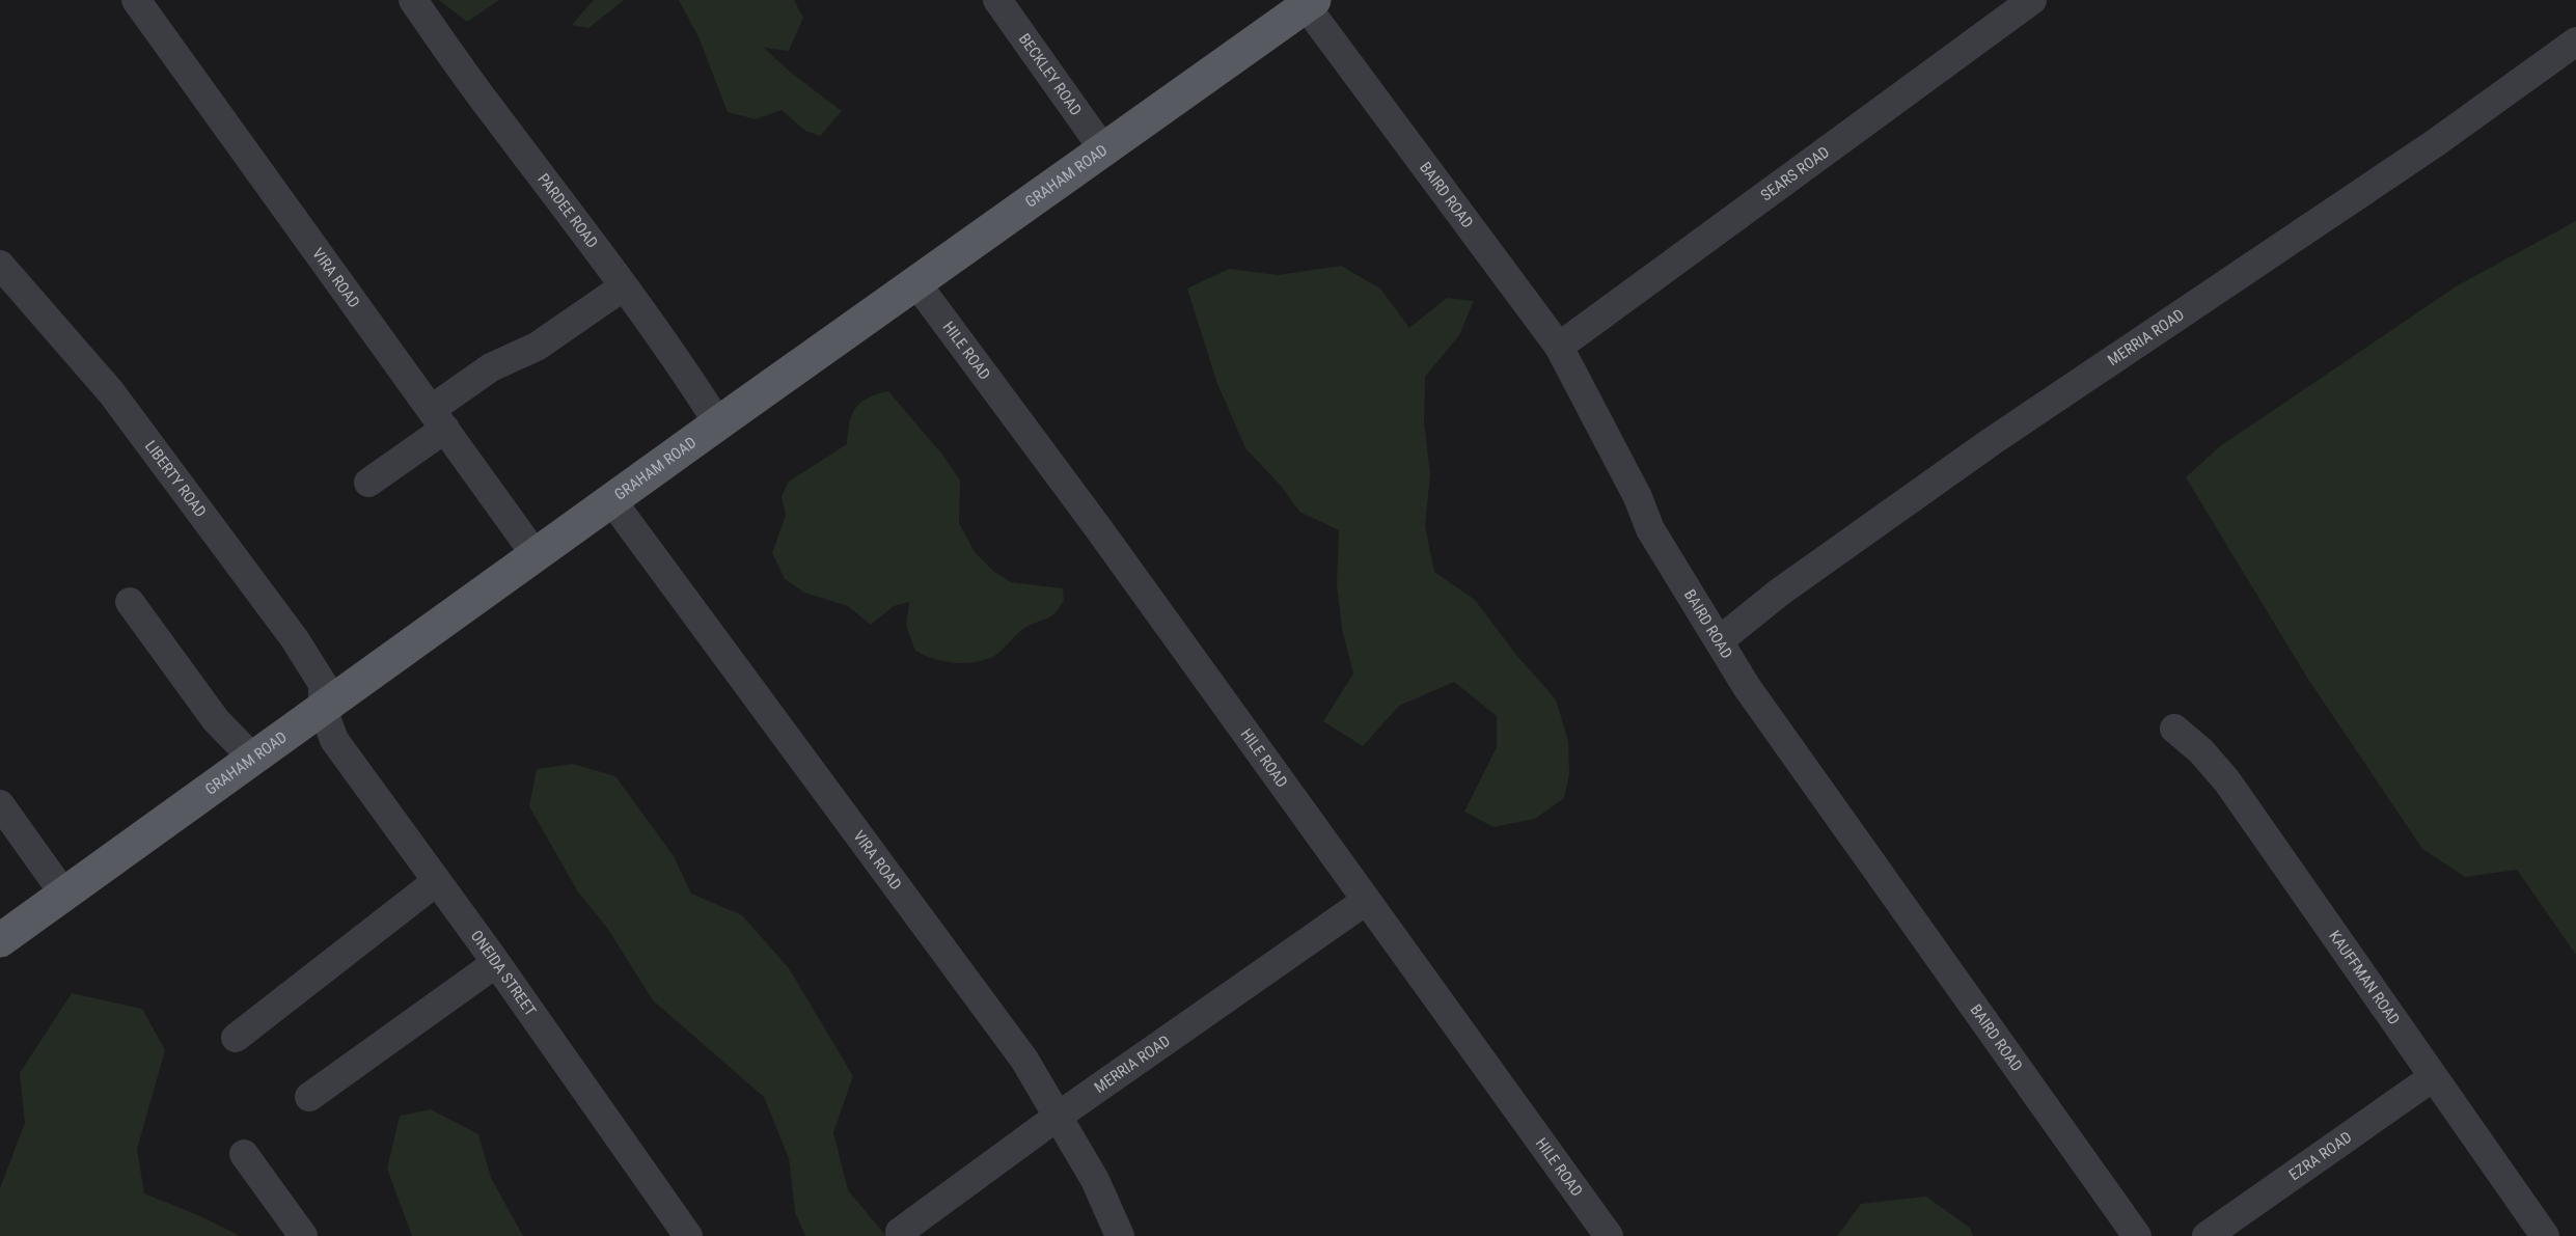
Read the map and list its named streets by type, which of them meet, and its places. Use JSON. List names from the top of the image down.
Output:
{
  "streets": {
    "main road": ["GRAHAM ROAD"],
    "street": [
      "BECKLEY ROAD",
      "SEARS ROAD",
      "BAIRD ROAD",
      "PARDEE ROAD",
      "VIRA ROAD",
      "MERRIA ROAD",
      "HILE ROAD",
      "LIBERTY ROAD",
      "ONEIDA STREET",
      "KAUFFMAN ROAD",
      "EZRA ROAD"
    ]
  },
  "crossings": [
    ["BECKLEY ROAD", "GRAHAM ROAD"],
    ["SEARS ROAD", "BAIRD ROAD"],
    ["GRAHAM ROAD", "BAIRD ROAD"],
    ["GRAHAM ROAD", "PARDEE ROAD"],
    ["GRAHAM ROAD", "VIRA ROAD"],
    ["GRAHAM ROAD", "HILE ROAD"],
    ["GRAHAM ROAD", "LIBERTY ROAD"],
    ["GRAHAM ROAD", "ONEIDA STREET"],
    ["BAIRD ROAD", "MERRIA ROAD"],
    ["VIRA ROAD", "MERRIA ROAD"],
    ["MERRIA ROAD", "HILE ROAD"],
    ["LIBERTY ROAD", "ONEIDA STREET"],
    ["KAUFFMAN ROAD", "EZRA ROAD"]
  ]
}
